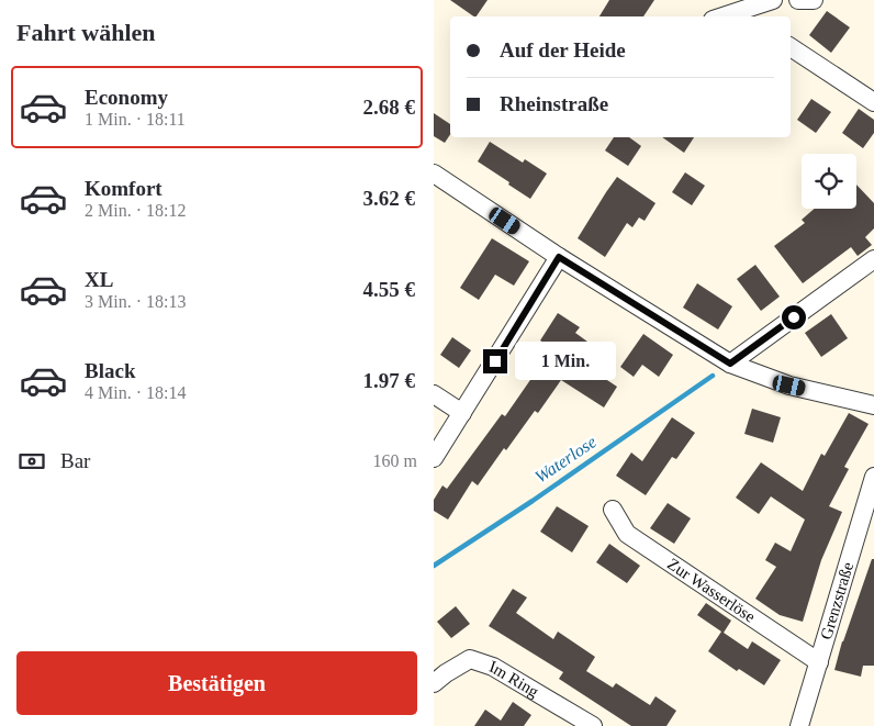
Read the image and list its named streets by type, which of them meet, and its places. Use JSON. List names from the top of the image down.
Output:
{
  "streets": {
    "street": ["Zur Wasserlöse", "Grenzstraße", "Im Ring"]
  },
  "crossings": [
    ["Zur Wasserlöse", "Grenzstraße"]
  ],
  "water": ["Waterlose"],
  "page": {
    "heading": "Fahrt wählen",
    "banner": ["Auf der Heide", "Rheinstraße"],
    "list": [
      {
        "name": "Economy",
        "note": "1 Min. · 18:11",
        "value": "2.68 €"
      },
      {
        "name": "Komfort",
        "note": "2 Min. · 18:12",
        "value": "3.62 €"
      },
      {
        "name": "XL",
        "note": "3 Min. · 18:13",
        "value": "4.55 €"
      },
      {
        "name": "Black",
        "note": "4 Min. · 18:14",
        "value": "1.97 €"
      }
    ],
    "bubble": "1 Min.",
    "pay": ["Bar", "160 m"],
    "buttons": "Bestätigen"
  }
}
